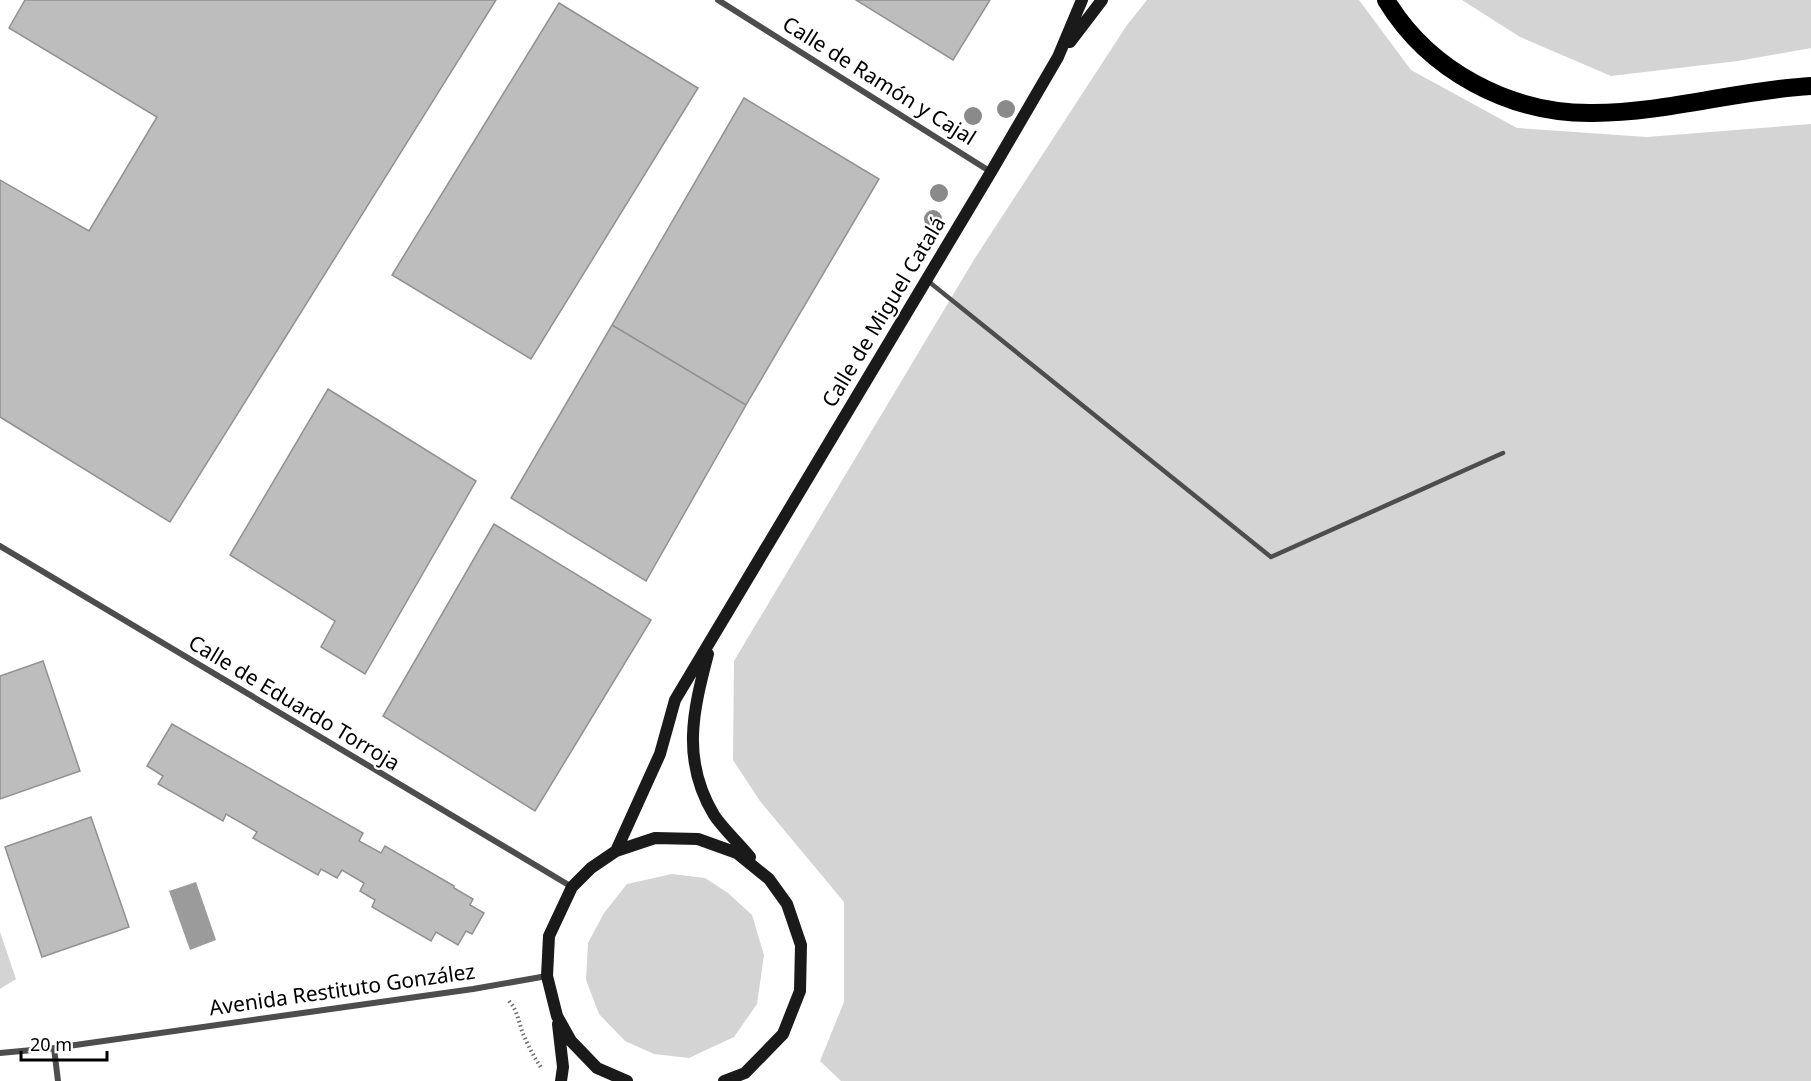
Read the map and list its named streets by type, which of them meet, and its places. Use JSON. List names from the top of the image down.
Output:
{
  "streets": {
    "street": [
      "Calle de Ramón y Cajal",
      "Calle de Miguel Catalá",
      "Calle de Eduardo Torroja",
      "Avenida Restituto González"
    ]
  },
  "crossings": [
    ["Calle de Ramón y Cajal", "Calle de Miguel Catalá"]
  ],
  "scale_bar": "20 m"
}
